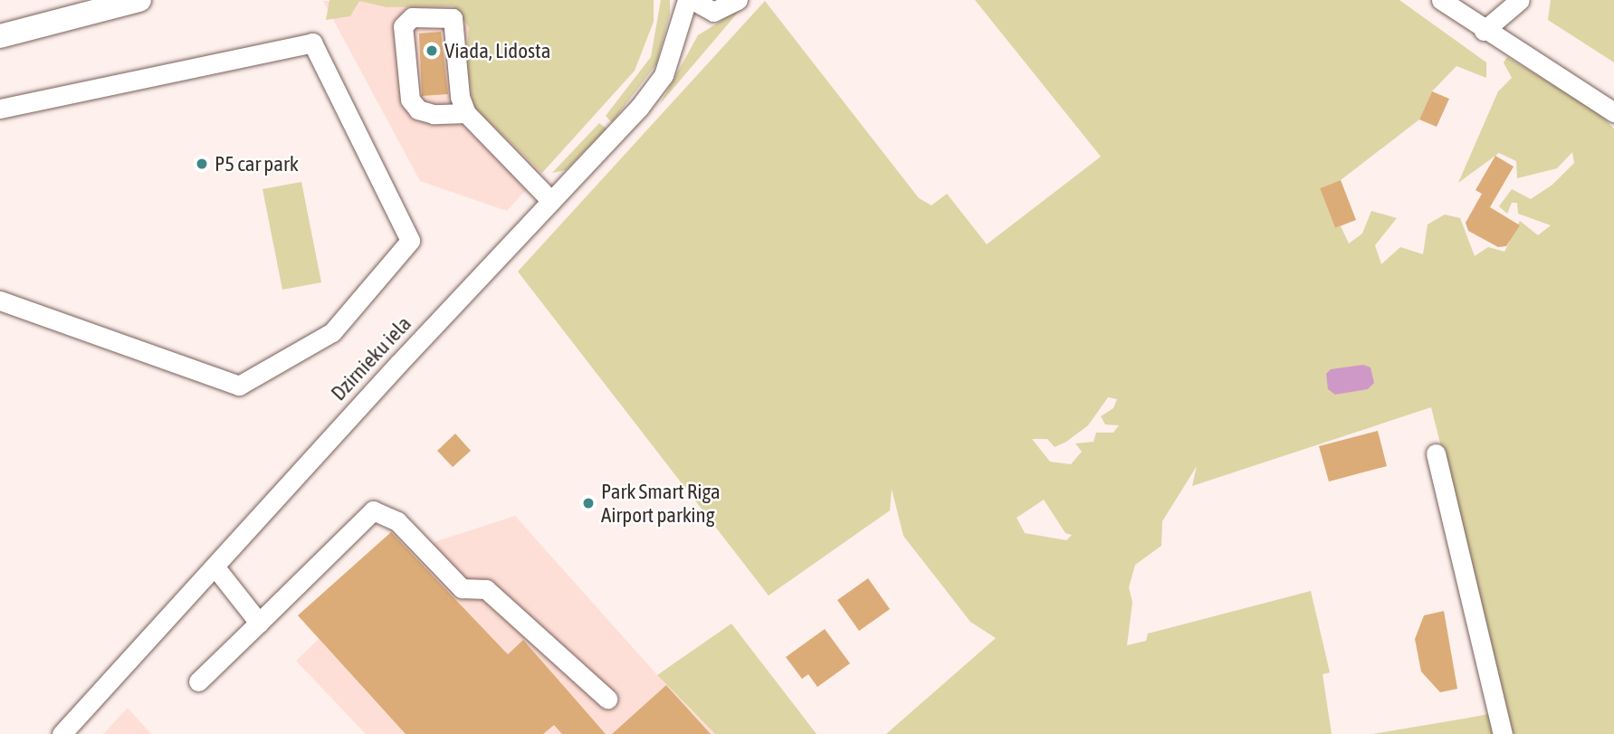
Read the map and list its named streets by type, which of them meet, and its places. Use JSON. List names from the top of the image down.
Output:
{
  "streets": {
    "street": ["Dzirnieku iela"]
  },
  "places": ["Viada, Lidosta", "P5 car park", "Park Smart Riga Airport parking"]
}
